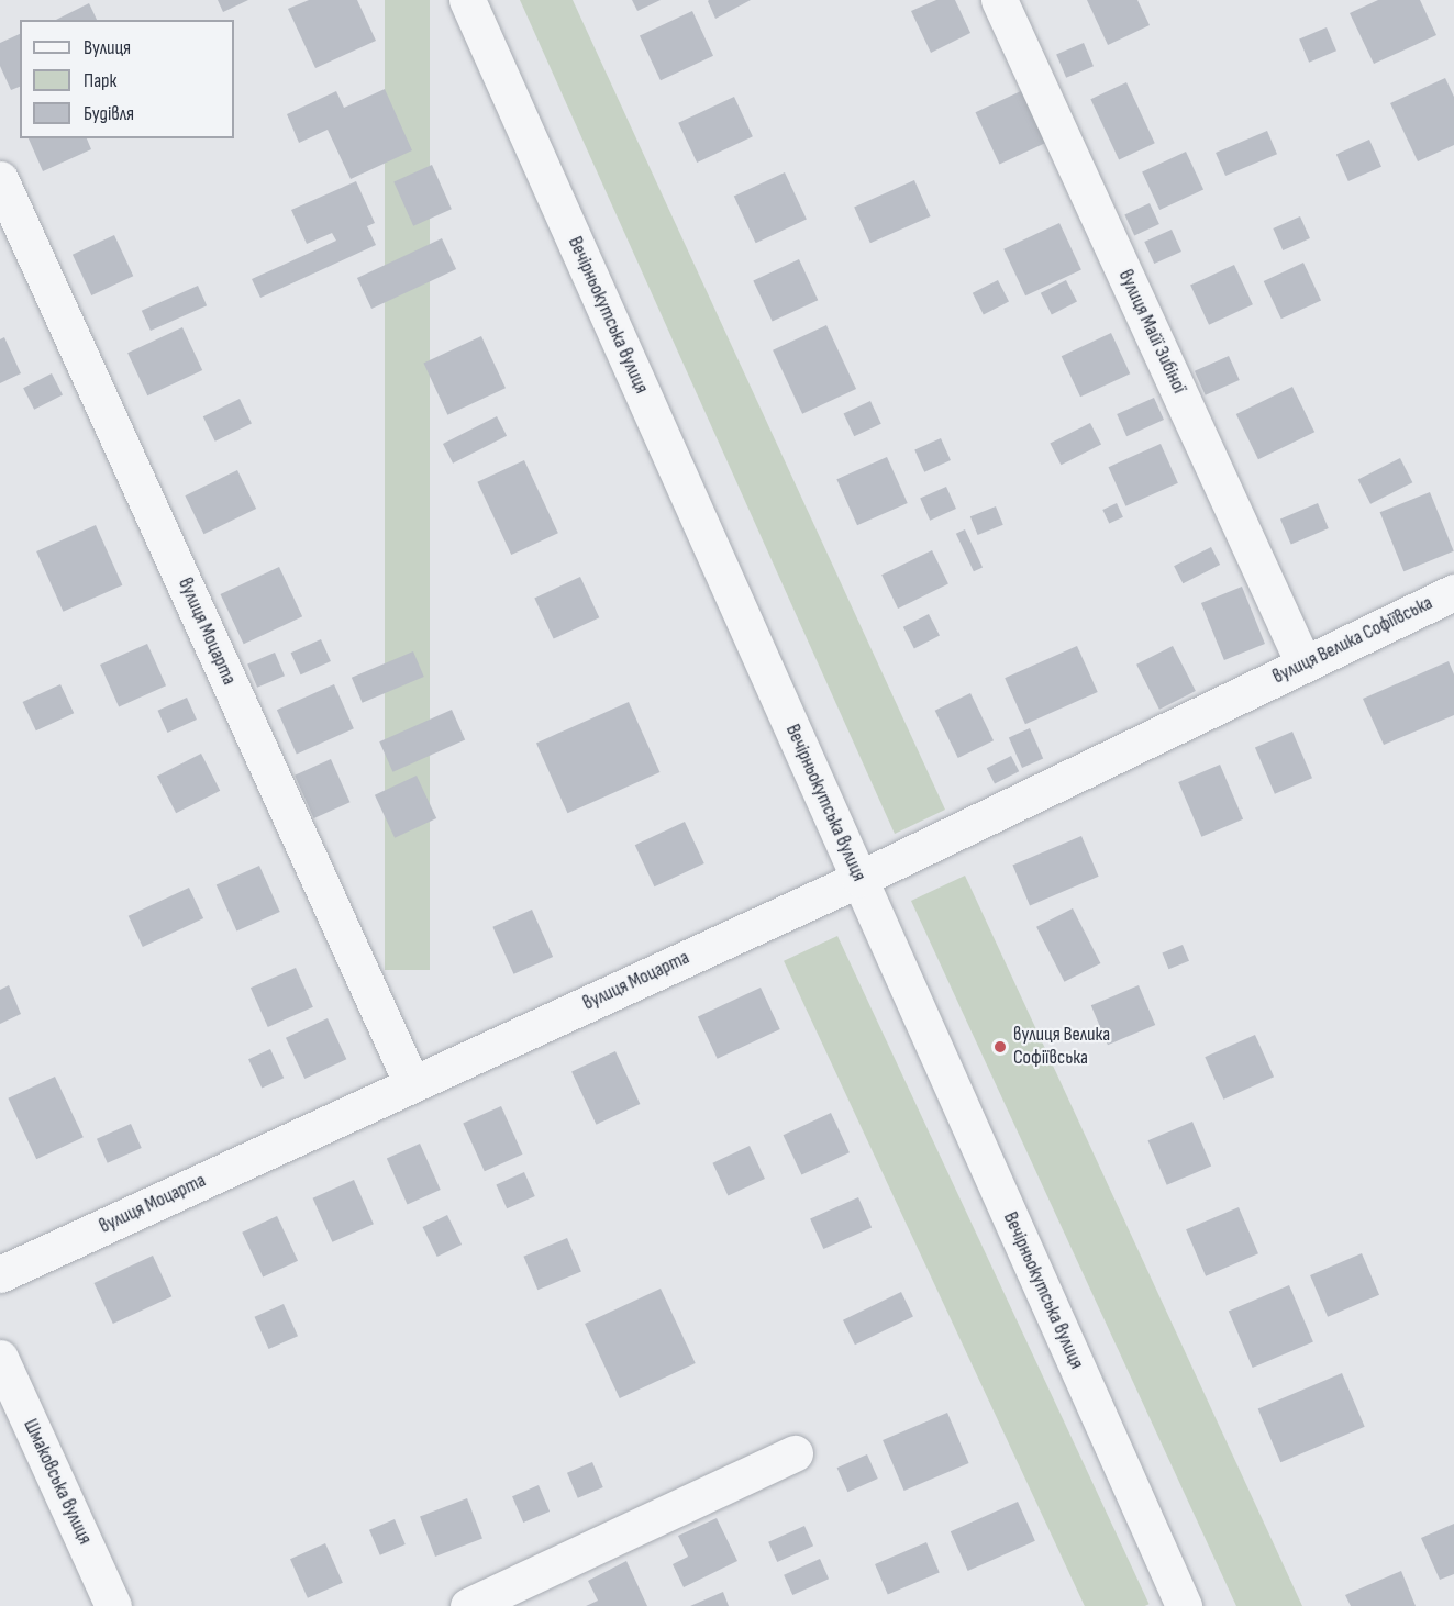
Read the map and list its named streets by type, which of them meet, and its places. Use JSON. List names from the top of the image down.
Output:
{
  "streets": {
    "street": [
      "Вечірньокутська вулиця",
      "вулиця Майї Зибіної",
      "вулиця Моцарта",
      "вулиця Велика Софіївська",
      "Шмаковська вулиця"
    ]
  },
  "crossings": [
    ["Вечірньокутська вулиця", "вулиця Моцарта"],
    ["Вечірньокутська вулиця", "вулиця Велика Софіївська"],
    ["вулиця Майї Зибіної", "вулиця Велика Софіївська"],
    ["вулиця Моцарта", "вулиця Велика Софіївська"]
  ],
  "places": ["вулиця Велика Софіївська"],
  "legend": ["Вулиця", "Парк", "Будівля"]
}
